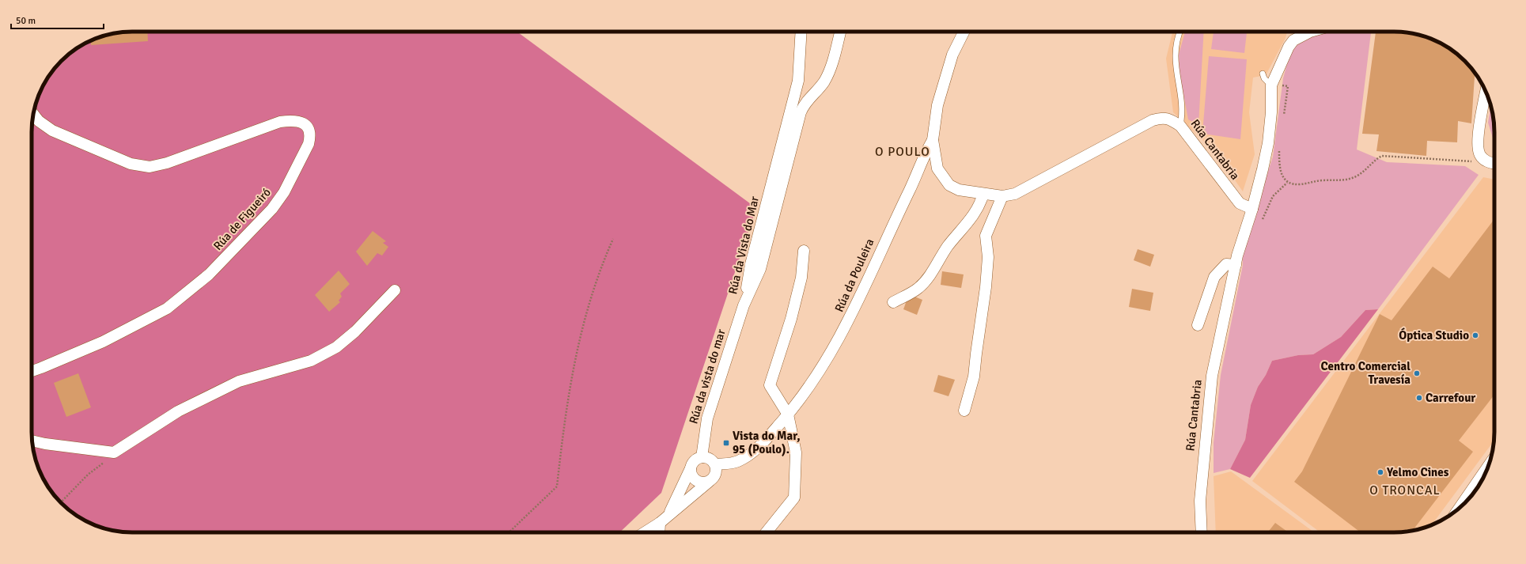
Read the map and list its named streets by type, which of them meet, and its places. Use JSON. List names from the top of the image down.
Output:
{
  "streets": {
    "street": [
      "Rúa Cantabria",
      "Rúa de Figueiró",
      "Rúa da Vista do Mar",
      "Rúa da Pouleira",
      "Rúa da vista do mar"
    ]
  },
  "crossings": [
    ["Rúa Cantabria", "Rúa da Pouleira"],
    ["Rúa da Vista do Mar", "Rúa da vista do mar"],
    ["Rúa da Pouleira", "Rúa da vista do mar"]
  ],
  "districts": ["O POULO", "O TRONCAL"],
  "places": {
    "other": [
      "Óptica Studio",
      "Centro Comercial Travesía",
      "Carrefour",
      "Yelmo Cines"
    ],
    "transit": ["Vista do Mar, 95 (Poulo)."]
  },
  "scale_bar": "50 m"
}
